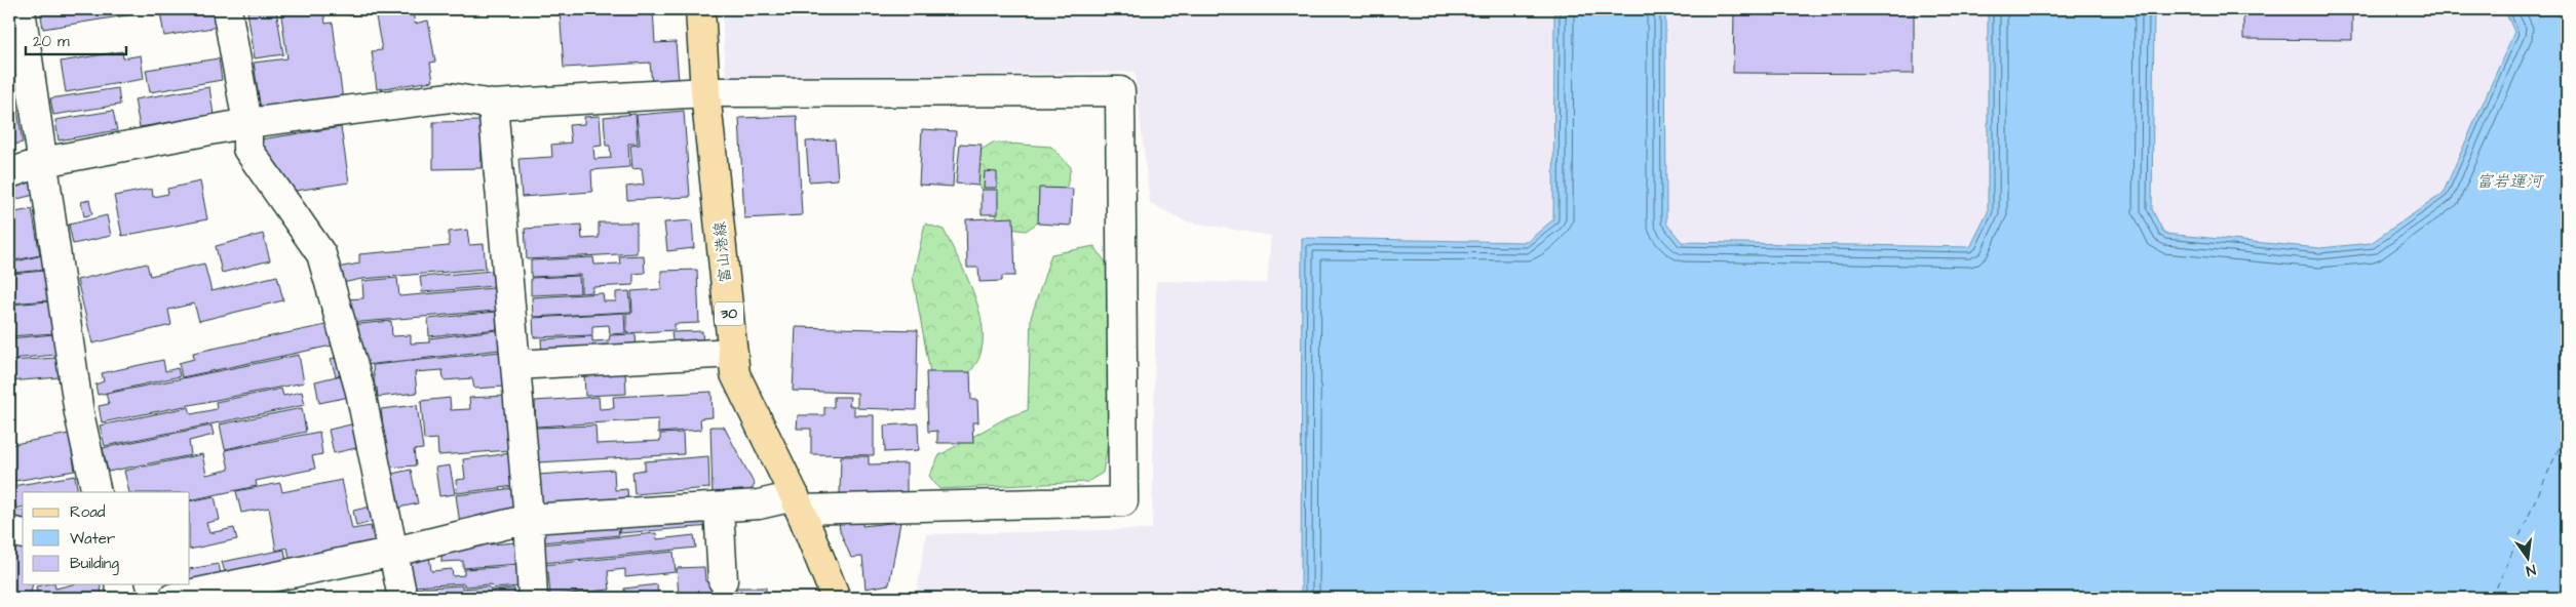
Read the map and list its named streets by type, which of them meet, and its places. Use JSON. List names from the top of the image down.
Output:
{
  "streets": {
    "main road": ["富山港線", "30"]
  },
  "water": ["富岩運河"],
  "legend": ["Road", "Water", "Building"],
  "scale_bar": "20 m",
  "north": "bottom"
}
